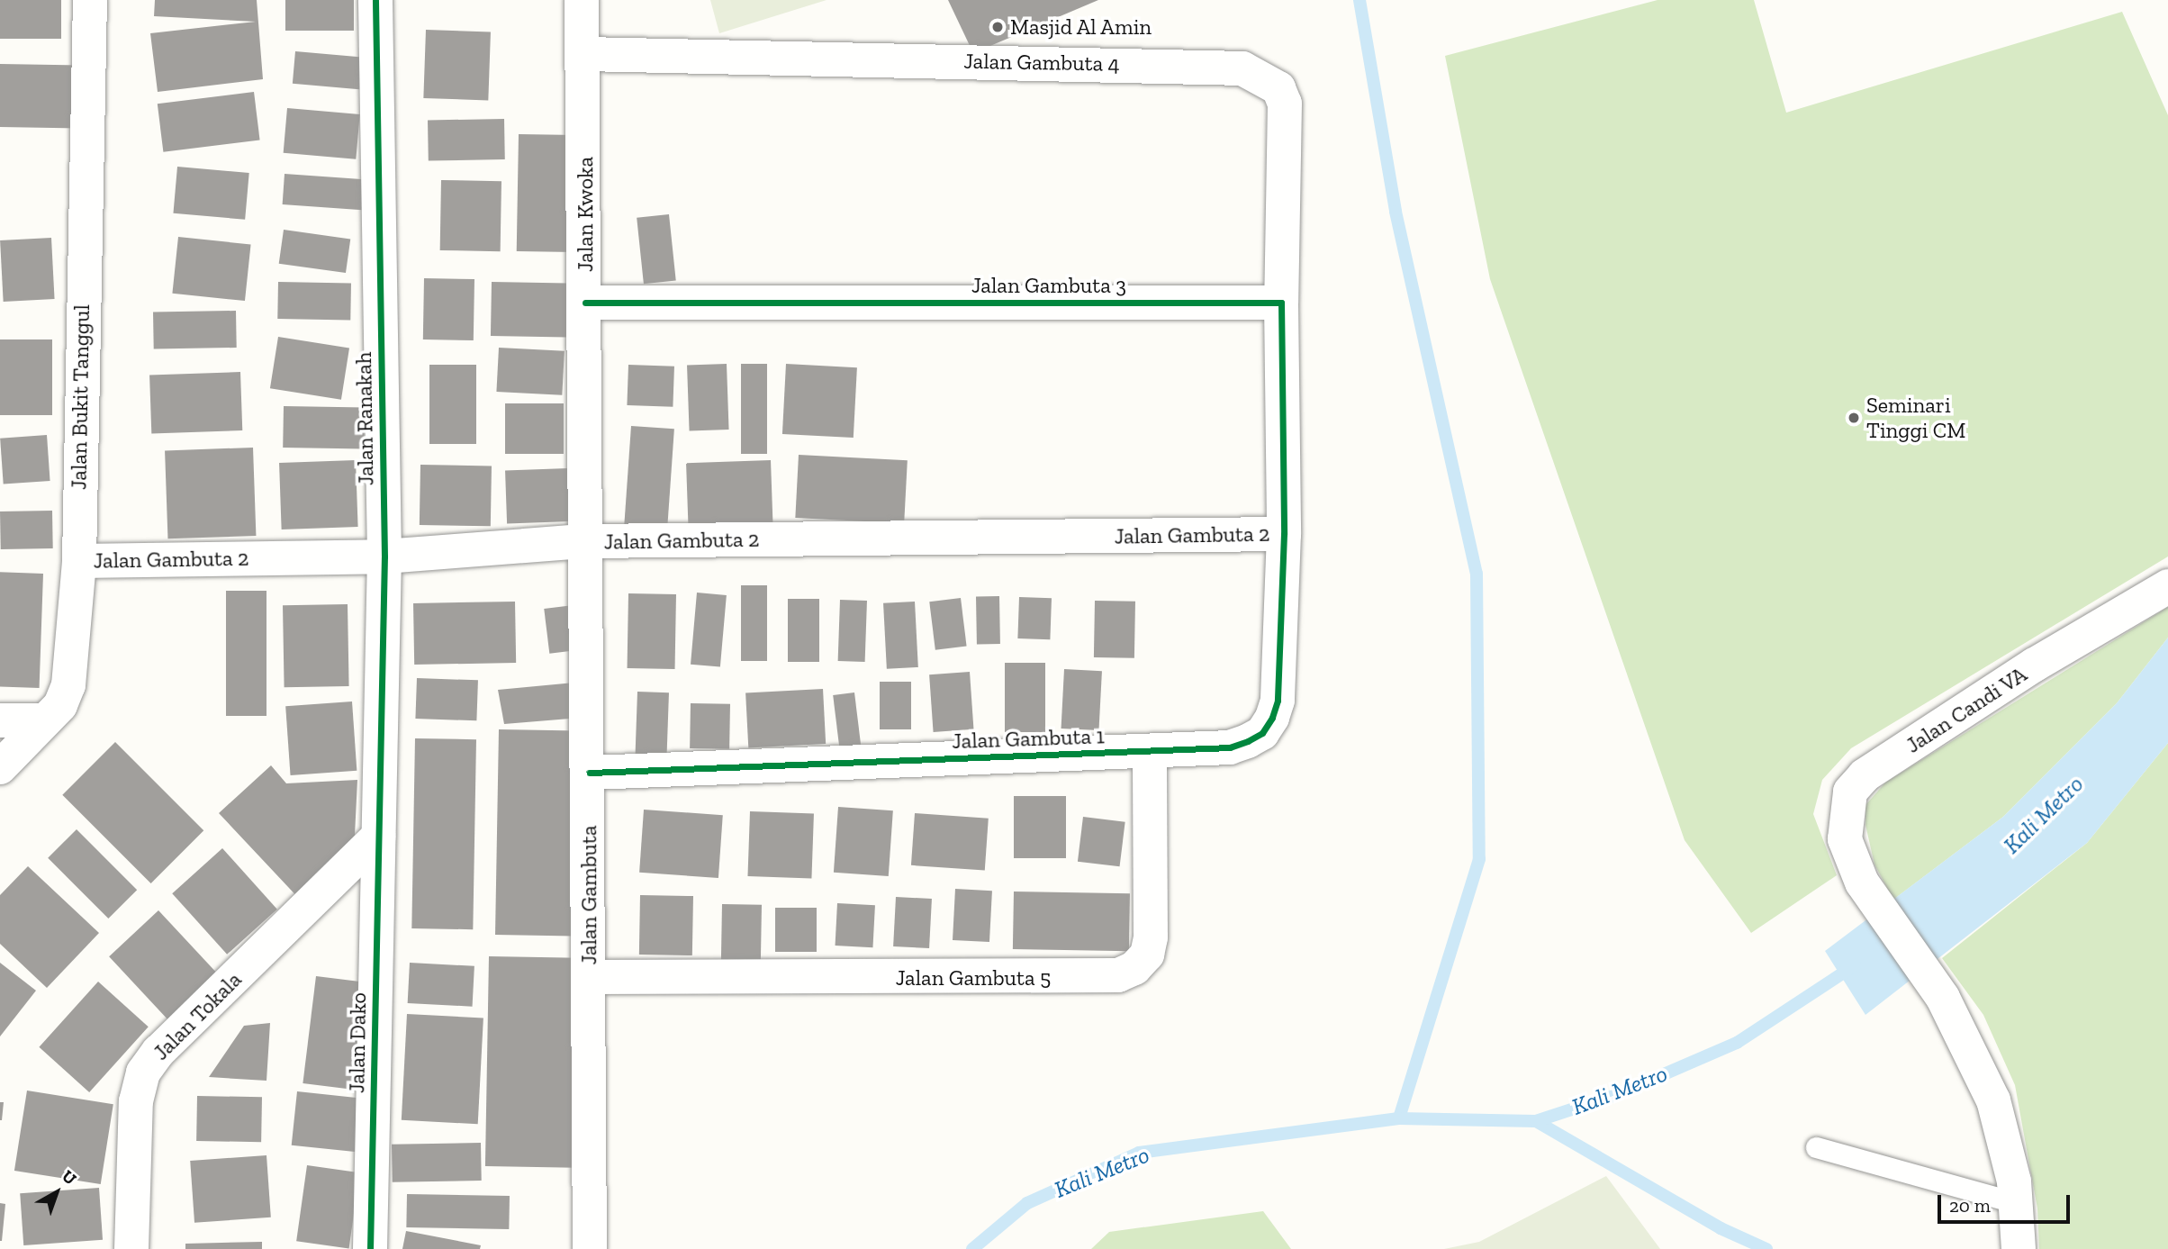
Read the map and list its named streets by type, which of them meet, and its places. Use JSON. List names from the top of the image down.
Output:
{
  "streets": {
    "street": [
      "Jalan Gambuta 4",
      "Jalan Kwoka",
      "Jalan Gambuta 3",
      "Jalan Bukit Tanggul",
      "Jalan Ranakah",
      "Jalan Gambuta 2",
      "Jalan Candi VA",
      "Jalan Gambuta 1",
      "Jalan Gambuta",
      "Jalan Gambuta 5",
      "Jalan Tokala",
      "Jalan Dako"
    ]
  },
  "crossings": [
    ["Jalan Gambuta 4", "Jalan Kwoka"],
    ["Jalan Gambuta 4", "Jalan Gambuta 3"],
    ["Jalan Kwoka", "Jalan Gambuta 3"],
    ["Jalan Kwoka", "Jalan Gambuta 2"],
    ["Jalan Kwoka", "Jalan Gambuta"],
    ["Jalan Bukit Tanggul", "Jalan Gambuta 2"],
    ["Jalan Ranakah", "Jalan Gambuta 2"],
    ["Jalan Ranakah", "Jalan Tokala"],
    ["Jalan Ranakah", "Jalan Dako"],
    ["Jalan Gambuta 2", "Jalan Gambuta 1"],
    ["Jalan Gambuta 2", "Jalan Gambuta"],
    ["Jalan Gambuta 1", "Jalan Gambuta"],
    ["Jalan Gambuta 1", "Jalan Gambuta 5"],
    ["Jalan Gambuta", "Jalan Gambuta 5"],
    ["Jalan Tokala", "Jalan Dako"]
  ],
  "water": ["Kali Metro"],
  "places": ["Masjid Al Amin", "Seminari Tinggi CM"],
  "scale_bar": "20 m",
  "north": "top right"
}
